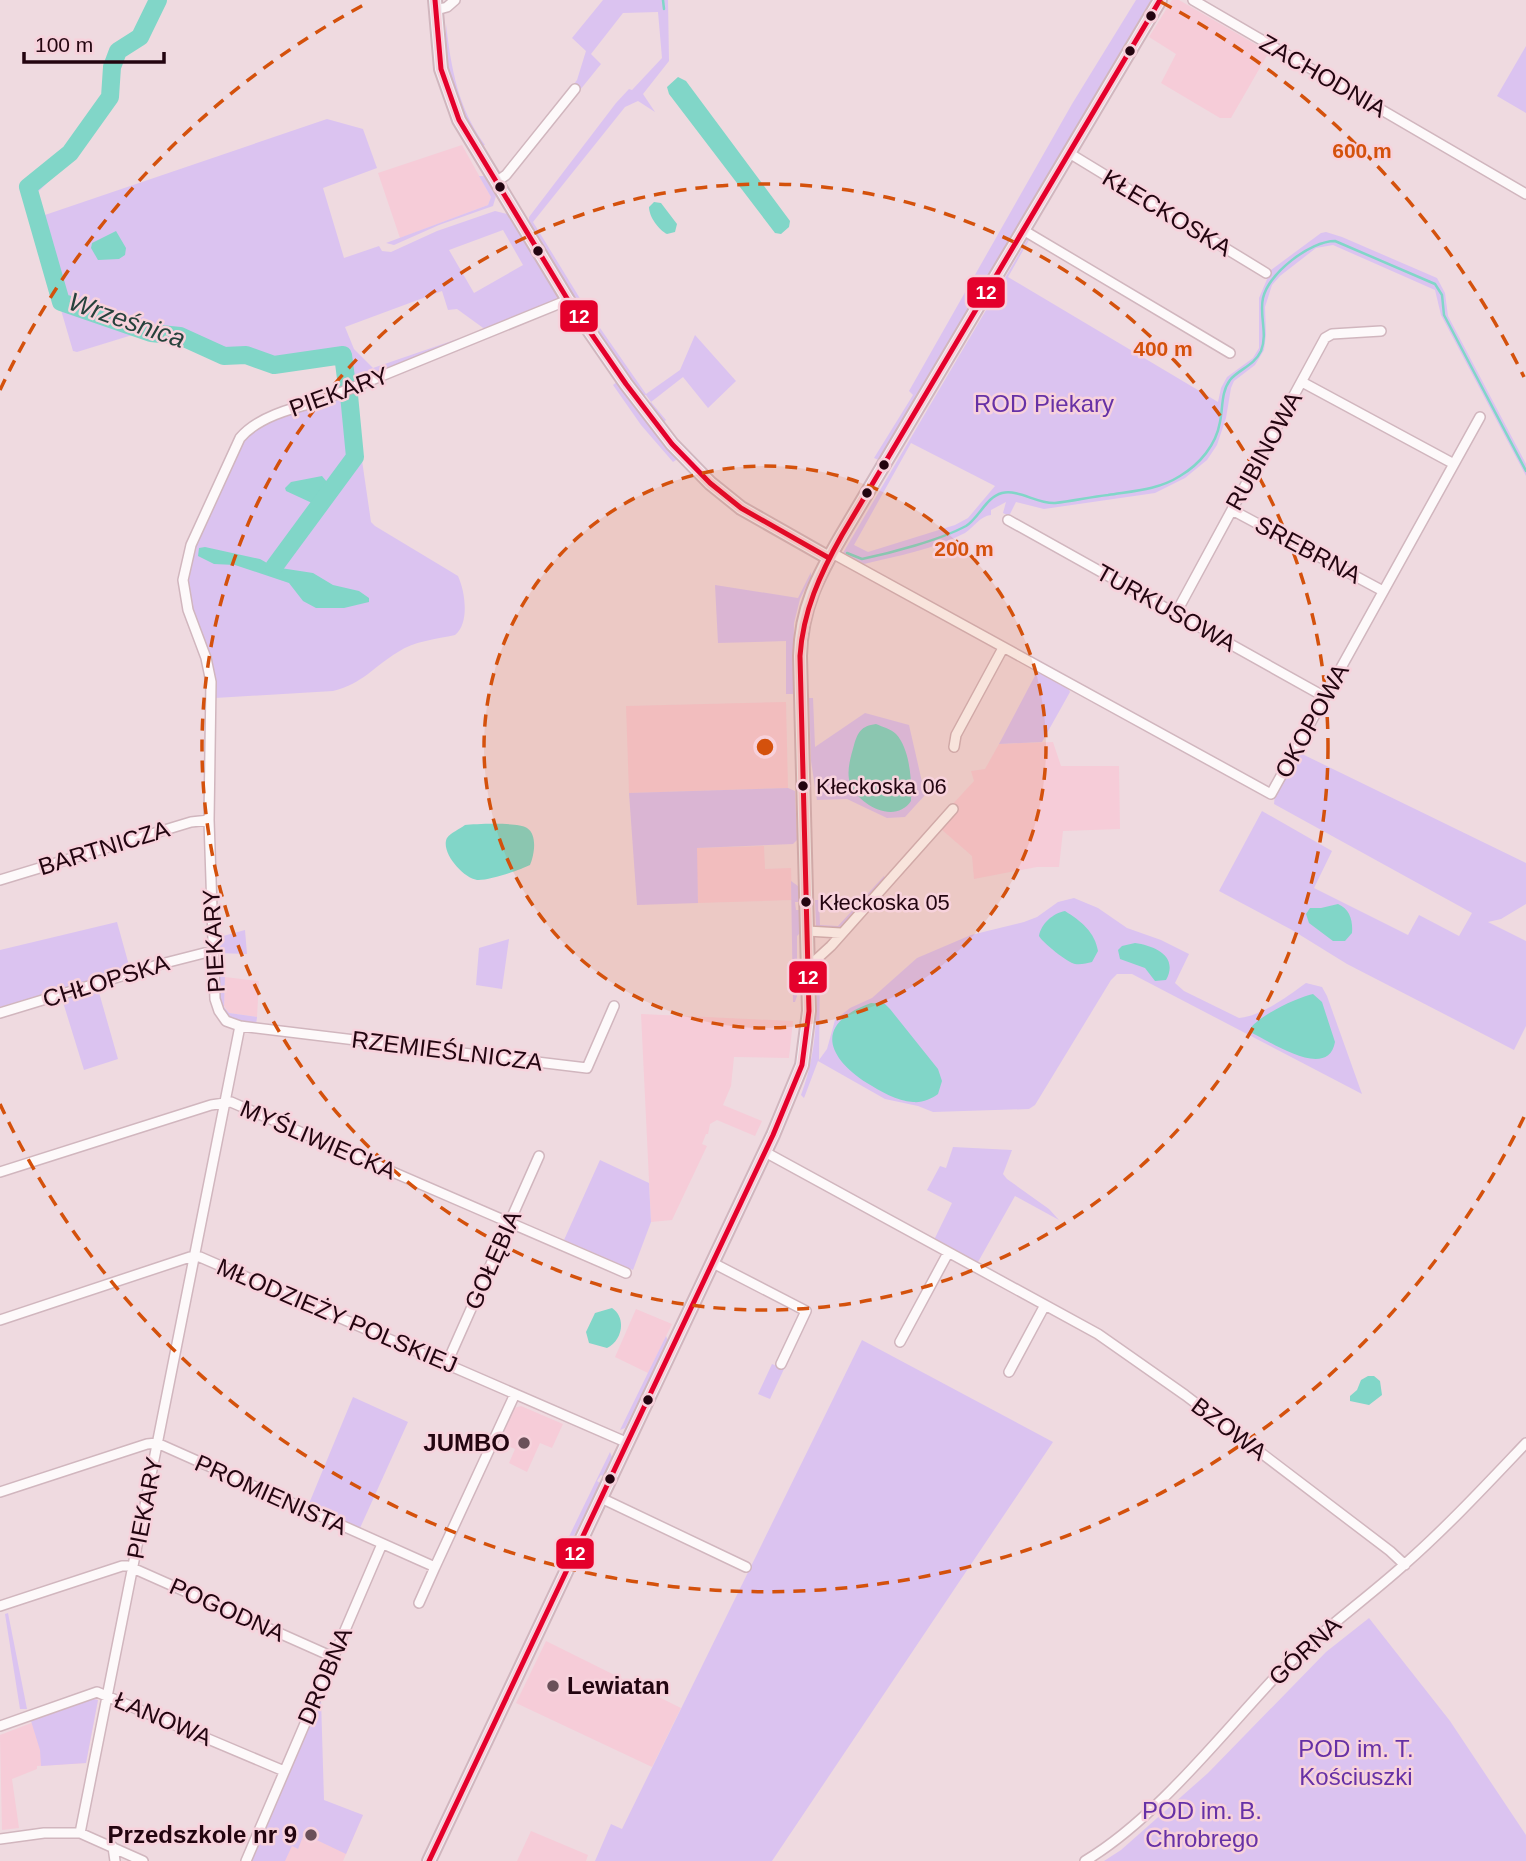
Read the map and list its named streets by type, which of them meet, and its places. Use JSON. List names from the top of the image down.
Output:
{
  "streets": {
    "street": [
      "ZACHODNIA",
      "KŁECKOSKA",
      "PIEKARY",
      "RUBINOWA",
      "SREBRNA",
      "TURKUSOWA",
      "OKOPOWA",
      "BARTNICZA",
      "CHŁOPSKA",
      "RZEMIEŚLNICZA",
      "MYŚLIWIECKA",
      "GOŁĘBIA",
      "MŁODZIEŻY POLSKIEJ",
      "BZOWA",
      "PROMIENISTA",
      "POGODNA",
      "GÓRNA",
      "DROBNA",
      "ŁANOWA"
    ]
  },
  "crossings": [
    ["PIEKARY", "BARTNICZA"],
    ["PIEKARY", "CHŁOPSKA"],
    ["PIEKARY", "RZEMIEŚLNICZA"],
    ["PIEKARY", "MYŚLIWIECKA"],
    ["PIEKARY", "MŁODZIEŻY POLSKIEJ"],
    ["PIEKARY", "PROMIENISTA"],
    ["PIEKARY", "POGODNA"],
    ["PIEKARY", "ŁANOWA"],
    ["RUBINOWA", "SREBRNA"],
    ["RUBINOWA", "TURKUSOWA"],
    ["SREBRNA", "OKOPOWA"],
    ["TURKUSOWA", "OKOPOWA"],
    ["MYŚLIWIECKA", "GOŁĘBIA"],
    ["GOŁĘBIA", "MŁODZIEŻY POLSKIEJ"],
    ["BZOWA", "GÓRNA"],
    ["PROMIENISTA", "DROBNA"],
    ["POGODNA", "DROBNA"],
    ["DROBNA", "ŁANOWA"]
  ],
  "water": ["Wrześnica"],
  "parks": ["ROD Piekary", "POD im. T. Kościuszki", "POD im. B. Chrobrego"],
  "places": [
    "Kłeckoska 06",
    "Kłeckoska 05",
    "JUMBO",
    "Lewiatan",
    "Przedszkole nr 9"
  ],
  "lines": ["transit line 12"],
  "scale_bar": "100 m",
  "rings": ["600 m", "400 m", "200 m"]
}
